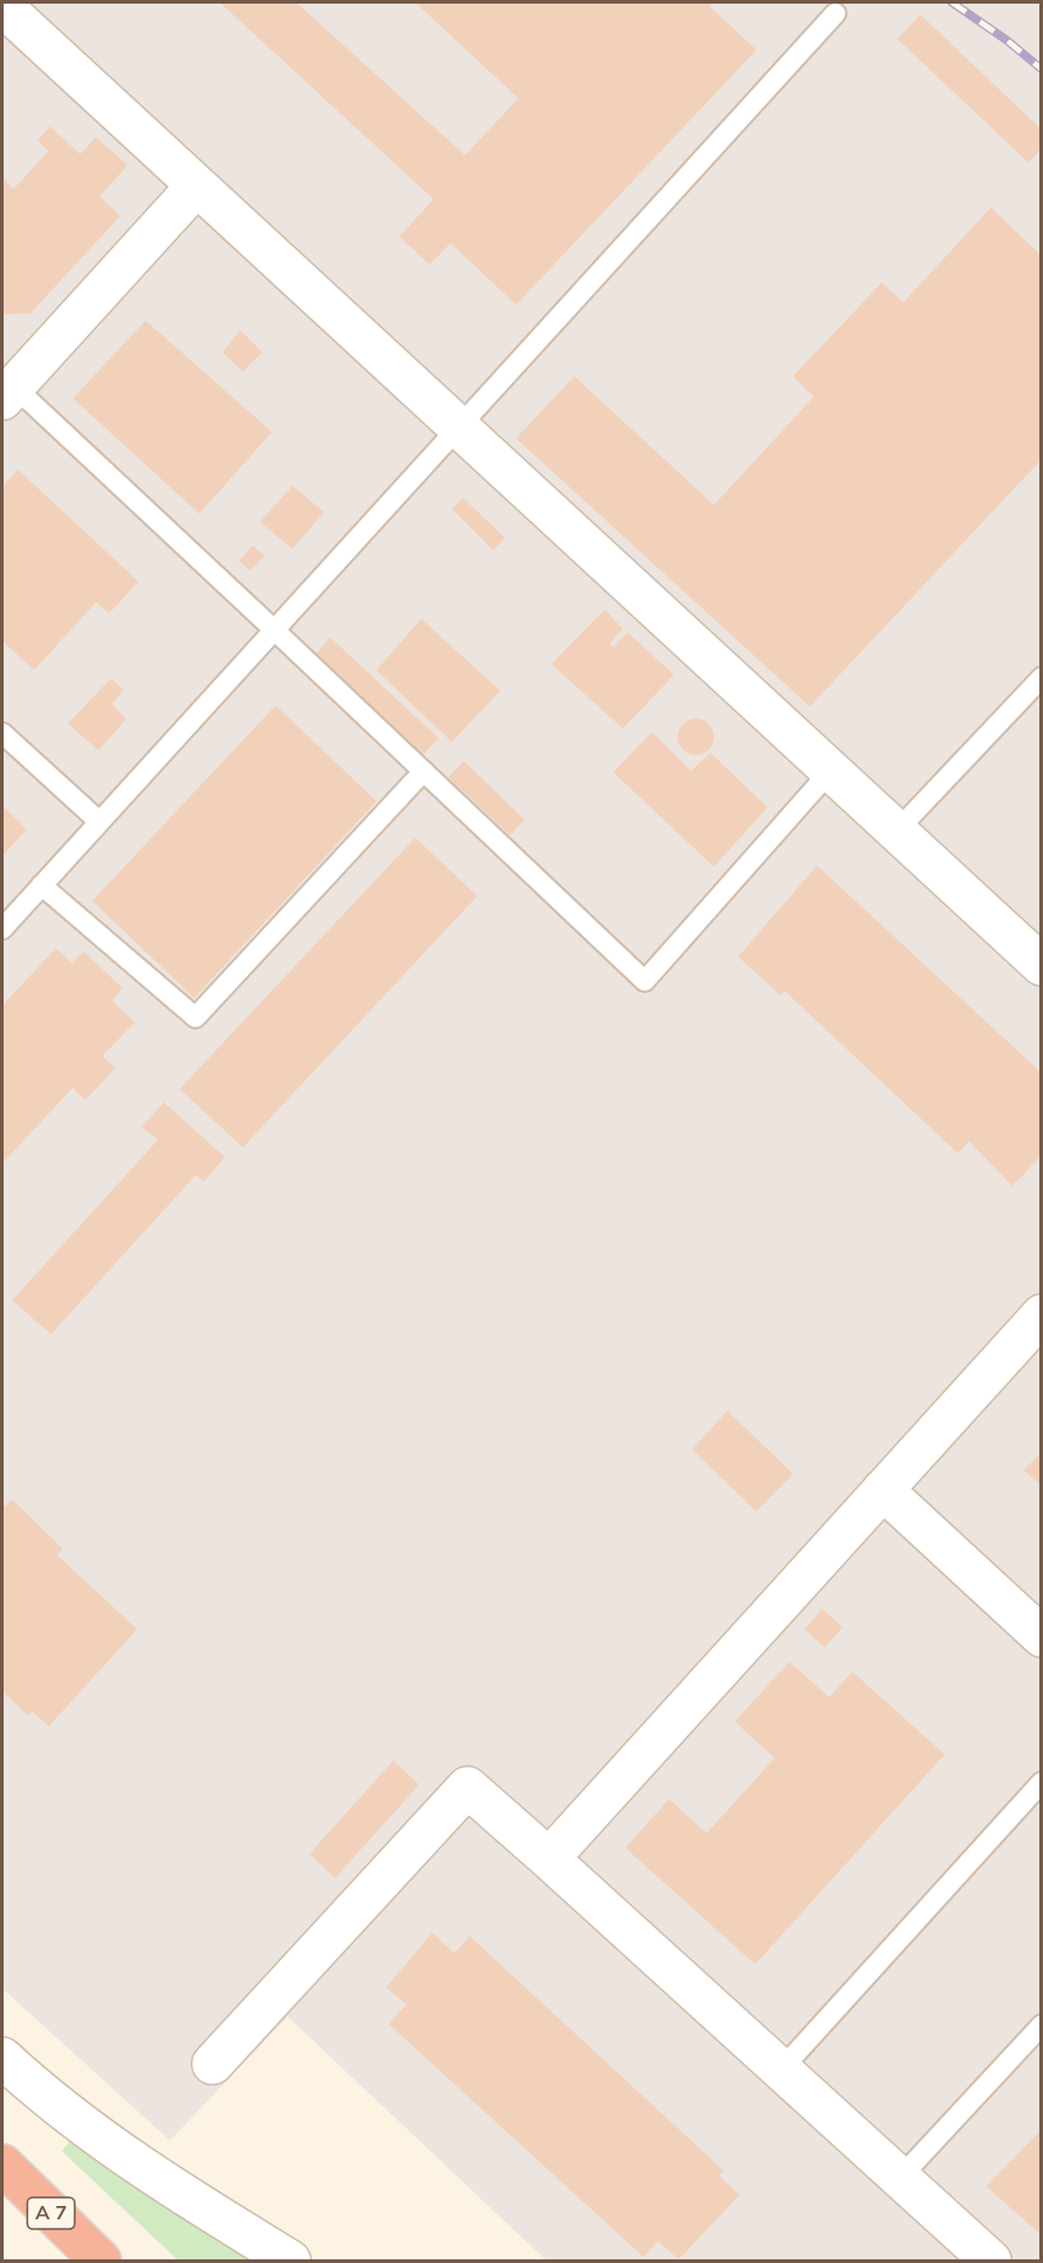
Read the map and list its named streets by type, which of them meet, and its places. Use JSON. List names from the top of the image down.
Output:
{
  "streets": {
    "highway": ["A 7"]
  }
}
